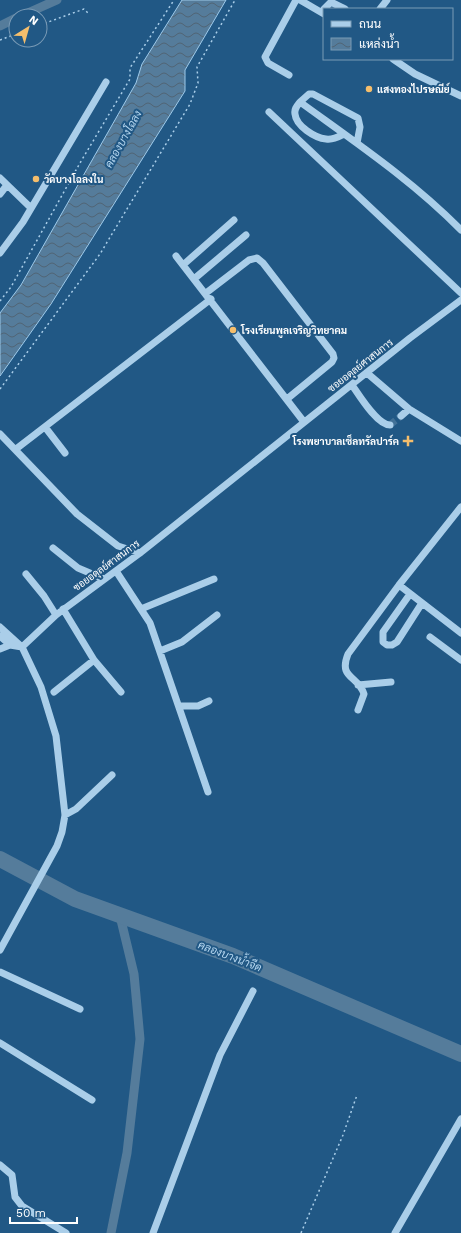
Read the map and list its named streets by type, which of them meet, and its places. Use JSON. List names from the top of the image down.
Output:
{
  "streets": {
    "street": ["ซอยอดุลย์ศาสนการ"]
  },
  "water": ["คลองบางโฉลง", "คลองบางน้ำจืด"],
  "places": {
    "other": ["แสงทองไปรษณีย์", "วัดบางโฉลงใน", "โรงเรียนพูลเจริญวิทยาคม"],
    "health": ["โรงพยาบาลเซ็ลทรัลปาร์ค"]
  },
  "legend": ["ถนน", "แหล่งน้ำ"],
  "scale_bar": "50 m",
  "north": "top right"
}
